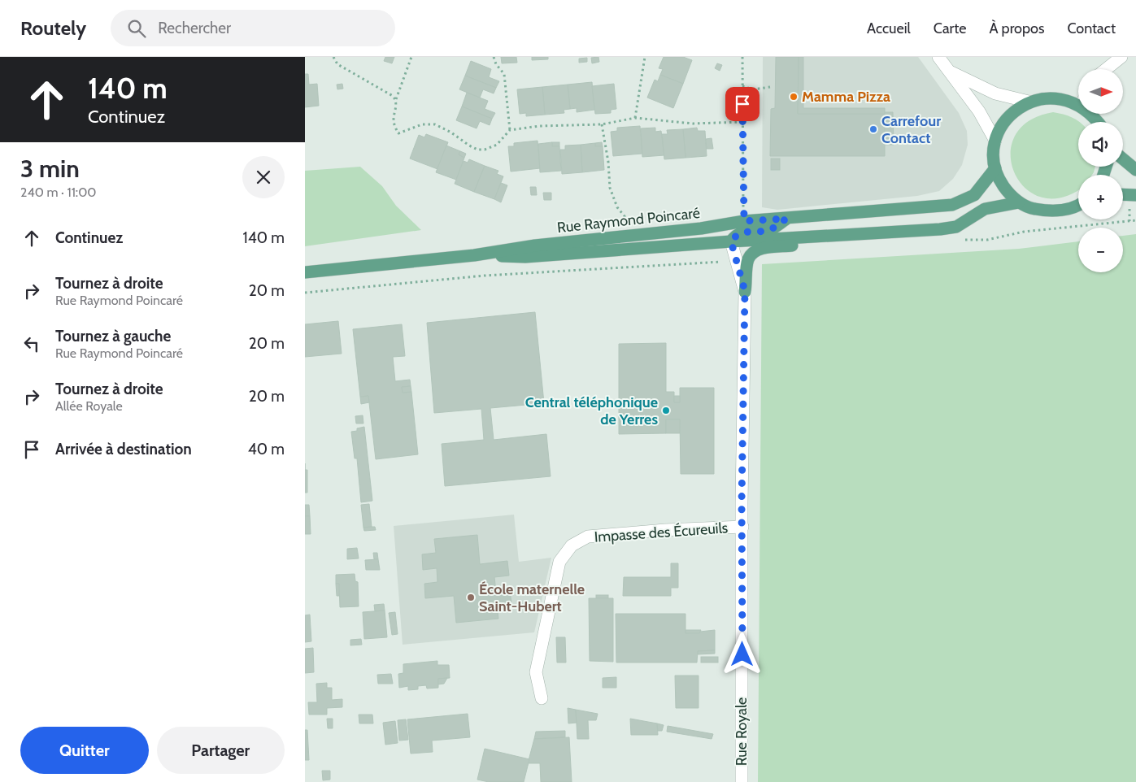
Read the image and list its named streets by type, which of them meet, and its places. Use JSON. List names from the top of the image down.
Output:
{
  "streets": {
    "main road": ["Rue Raymond Poincaré"],
    "street": ["Impasse des Écureuils", "Rue Royale"]
  },
  "crossings": [
    ["Rue Raymond Poincaré", "Rue Royale"],
    ["Impasse des Écureuils", "Rue Royale"]
  ],
  "places": [
    "Mamma Pizza",
    "Carrefour Contact",
    "Central téléphonique de Yerres",
    "École maternelle Saint-Hubert"
  ],
  "north": "right",
  "page": {
    "header": "Routely",
    "search": "Rechercher",
    "nav": [
      "Accueil",
      "Carte",
      "À propos",
      "Contact"
    ],
    "turn": ["140 m", "Continuez"],
    "map_buttons": ["+", "−"],
    "heading": ["3 min", "240 m · 11:00"],
    "list": [
      {
        "name": "Continuez",
        "value": "140 m"
      },
      {
        "name": "Tournez à droite",
        "note": "Rue Raymond Poincaré",
        "value": "20 m"
      },
      {
        "name": "Tournez à gauche",
        "note": "Rue Raymond Poincaré",
        "value": "20 m"
      },
      {
        "name": "Tournez à droite",
        "note": "Allée Royale",
        "value": "20 m"
      },
      {
        "name": "Arrivée à destination",
        "value": "40 m"
      }
    ],
    "buttons": ["Quitter", "Partager"]
  }
}
